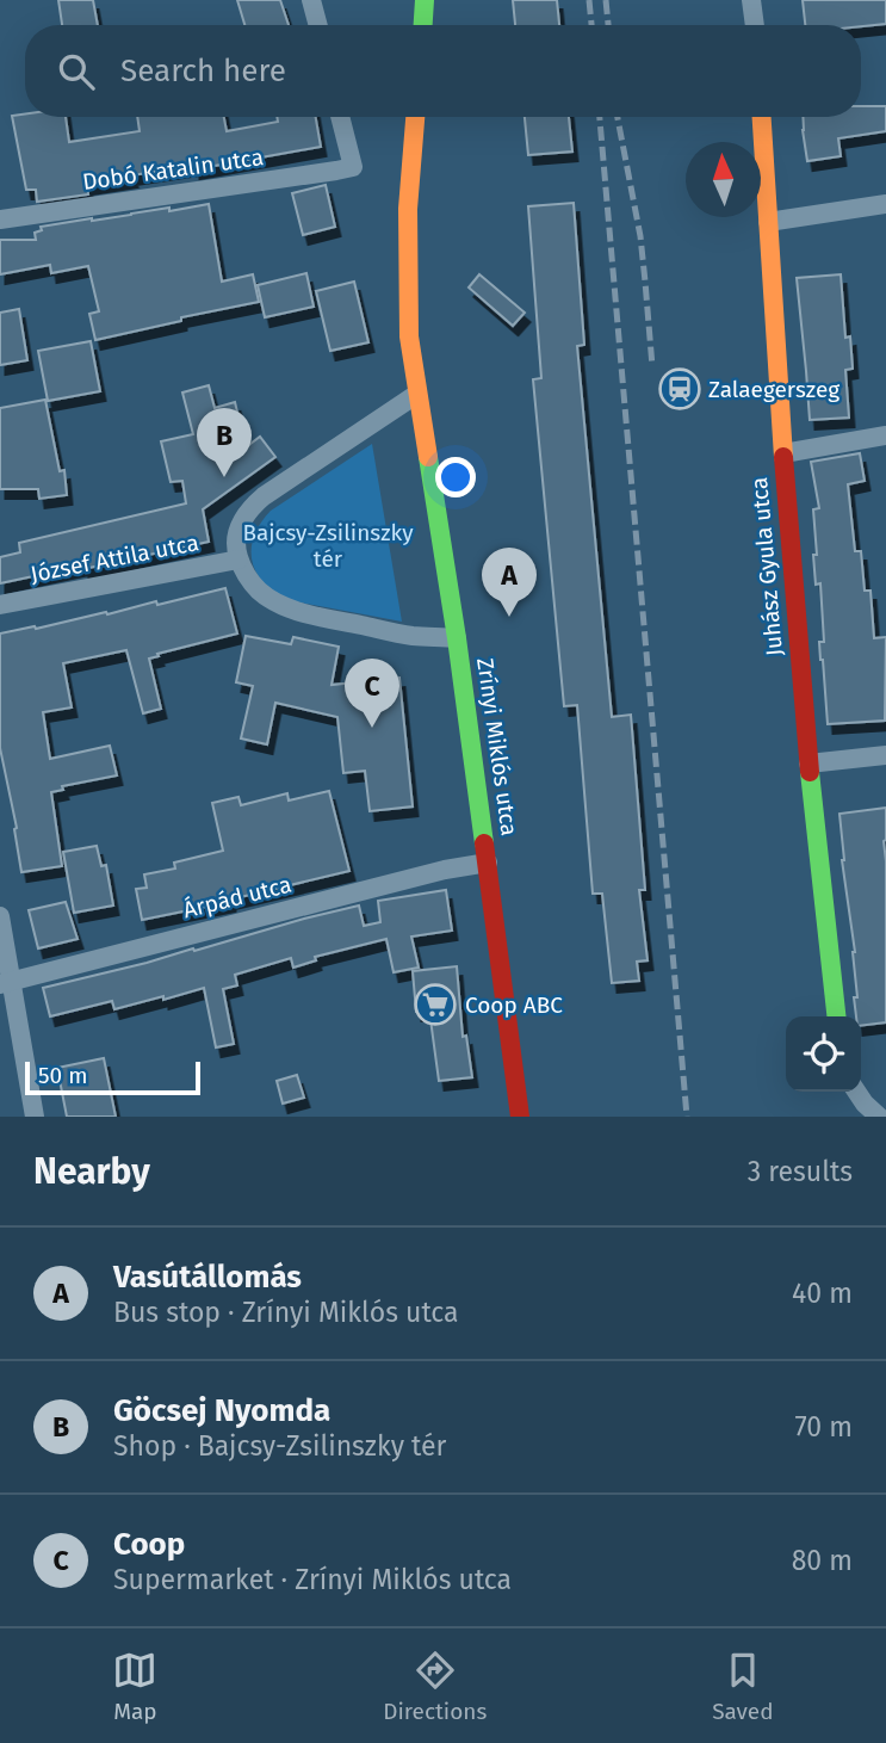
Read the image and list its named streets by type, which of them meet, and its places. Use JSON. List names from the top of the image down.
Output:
{
  "streets": {
    "main road": ["Juhász Gyula utca", "Zrínyi Miklós utca"],
    "street": ["Dobó Katalin utca", "József Attila utca", "Árpád utca"]
  },
  "crossings": [
    ["Zrínyi Miklós utca", "Árpád utca"]
  ],
  "parks": ["Bajcsy-Zsilinszky tér"],
  "places": {
    "station": ["Zalaegerszeg"],
    "supermarket": ["Coop ABC"]
  },
  "scale_bar": "50 m",
  "north": "top",
  "page": {
    "search": "Search here",
    "pins": ["B", "A", "C"],
    "scale": "50 m",
    "heading": ["Nearby", "3 results"],
    "list": [
      {
        "mark": "A",
        "name": "Vasútállomás",
        "note": "Bus stop · Zrínyi Miklós utca",
        "value": "40 m"
      },
      {
        "mark": "B",
        "name": "Göcsej Nyomda",
        "note": "Shop · Bajcsy-Zsilinszky tér",
        "value": "70 m"
      },
      {
        "mark": "C",
        "name": "Coop",
        "note": "Supermarket · Zrínyi Miklós utca",
        "value": "80 m"
      }
    ],
    "nav": ["Map", "Directions", "Saved"]
  }
}
